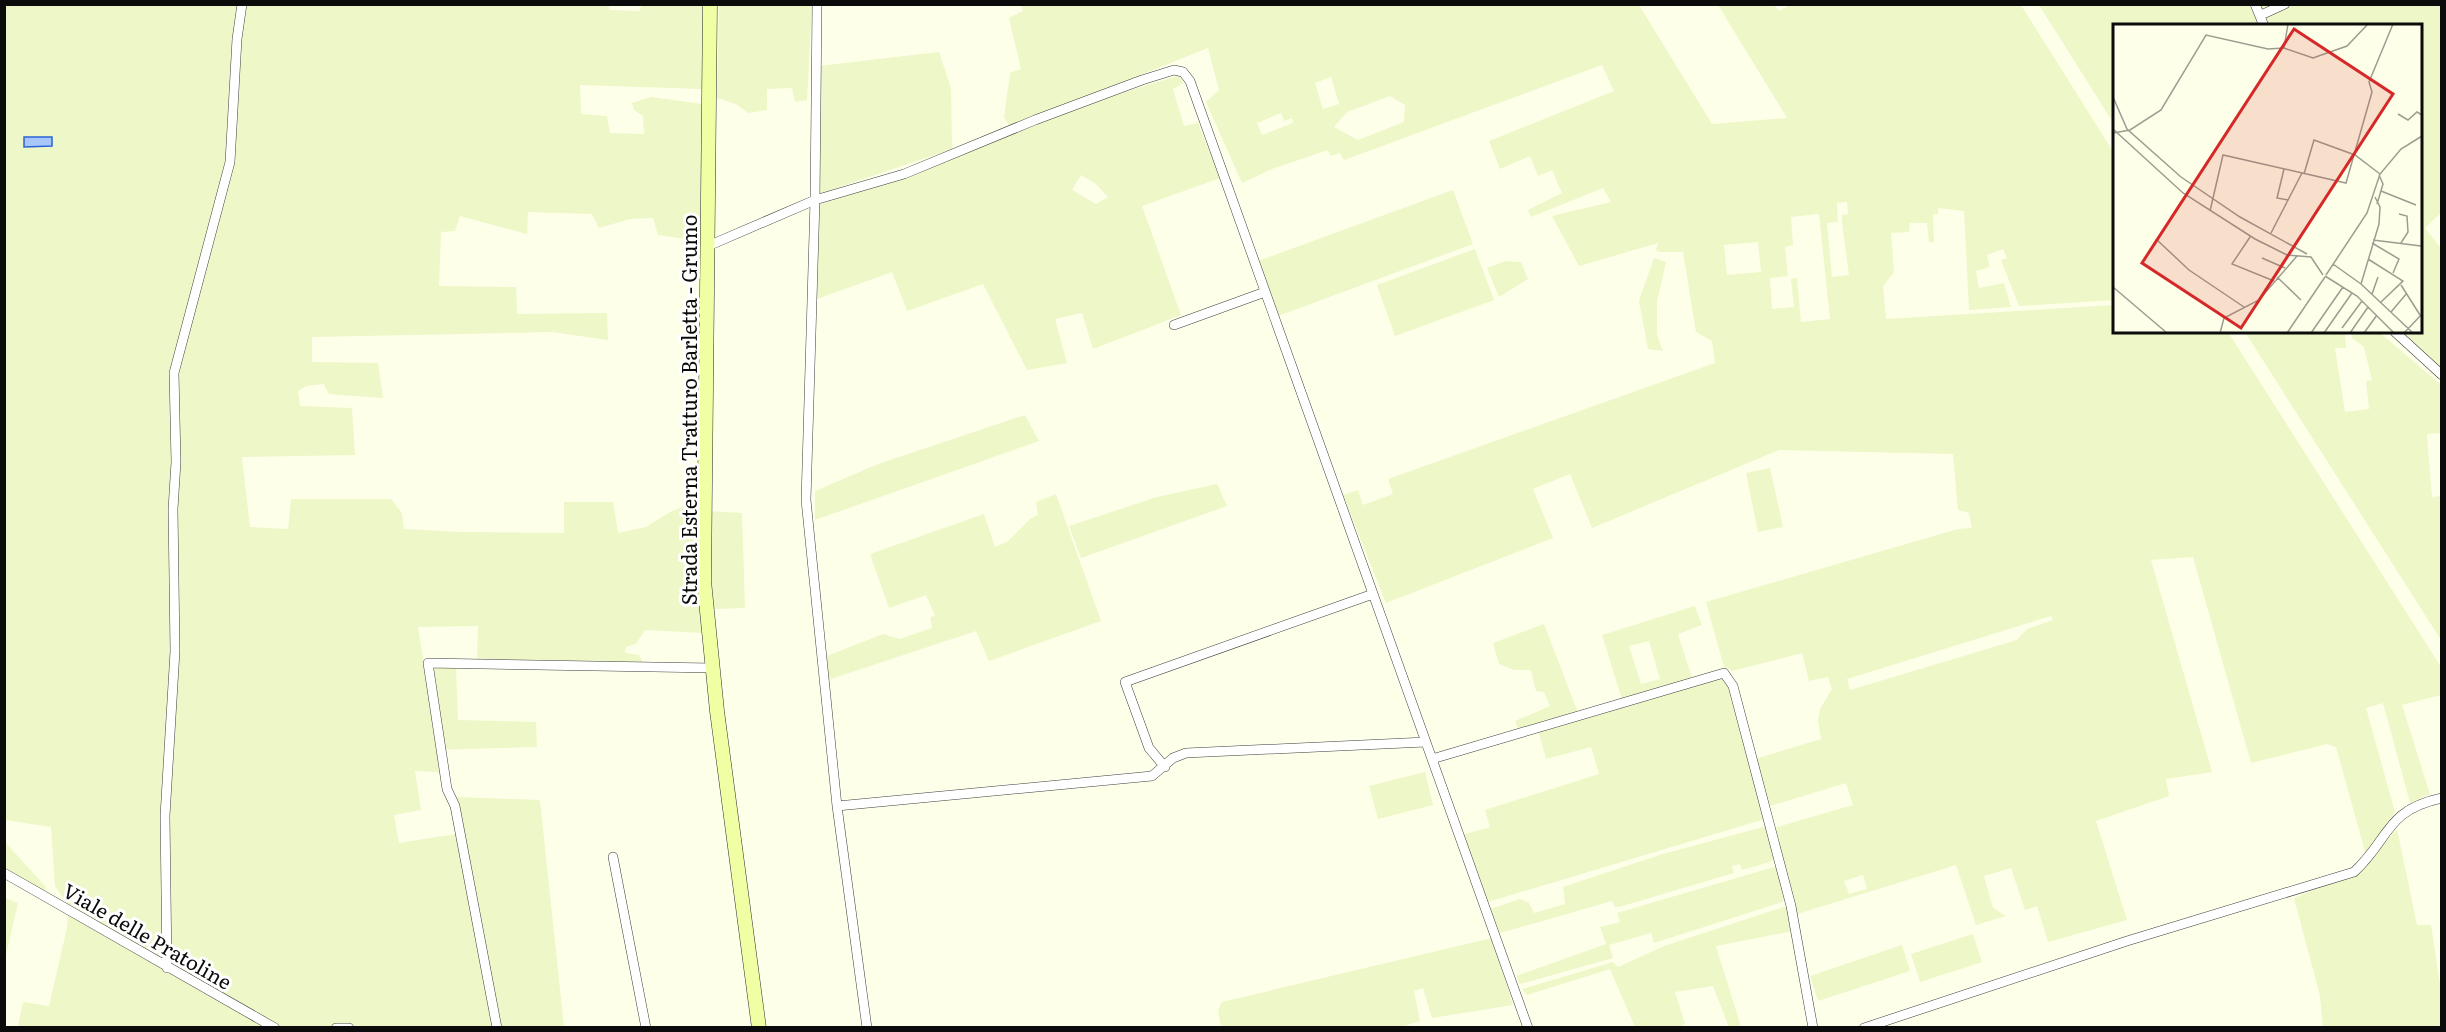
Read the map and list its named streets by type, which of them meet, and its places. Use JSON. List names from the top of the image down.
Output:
{
  "streets": {
    "street": ["Strada Esterna Tratturo Barletta - Grumo", "Viale delle Pratoline"]
  }
}
